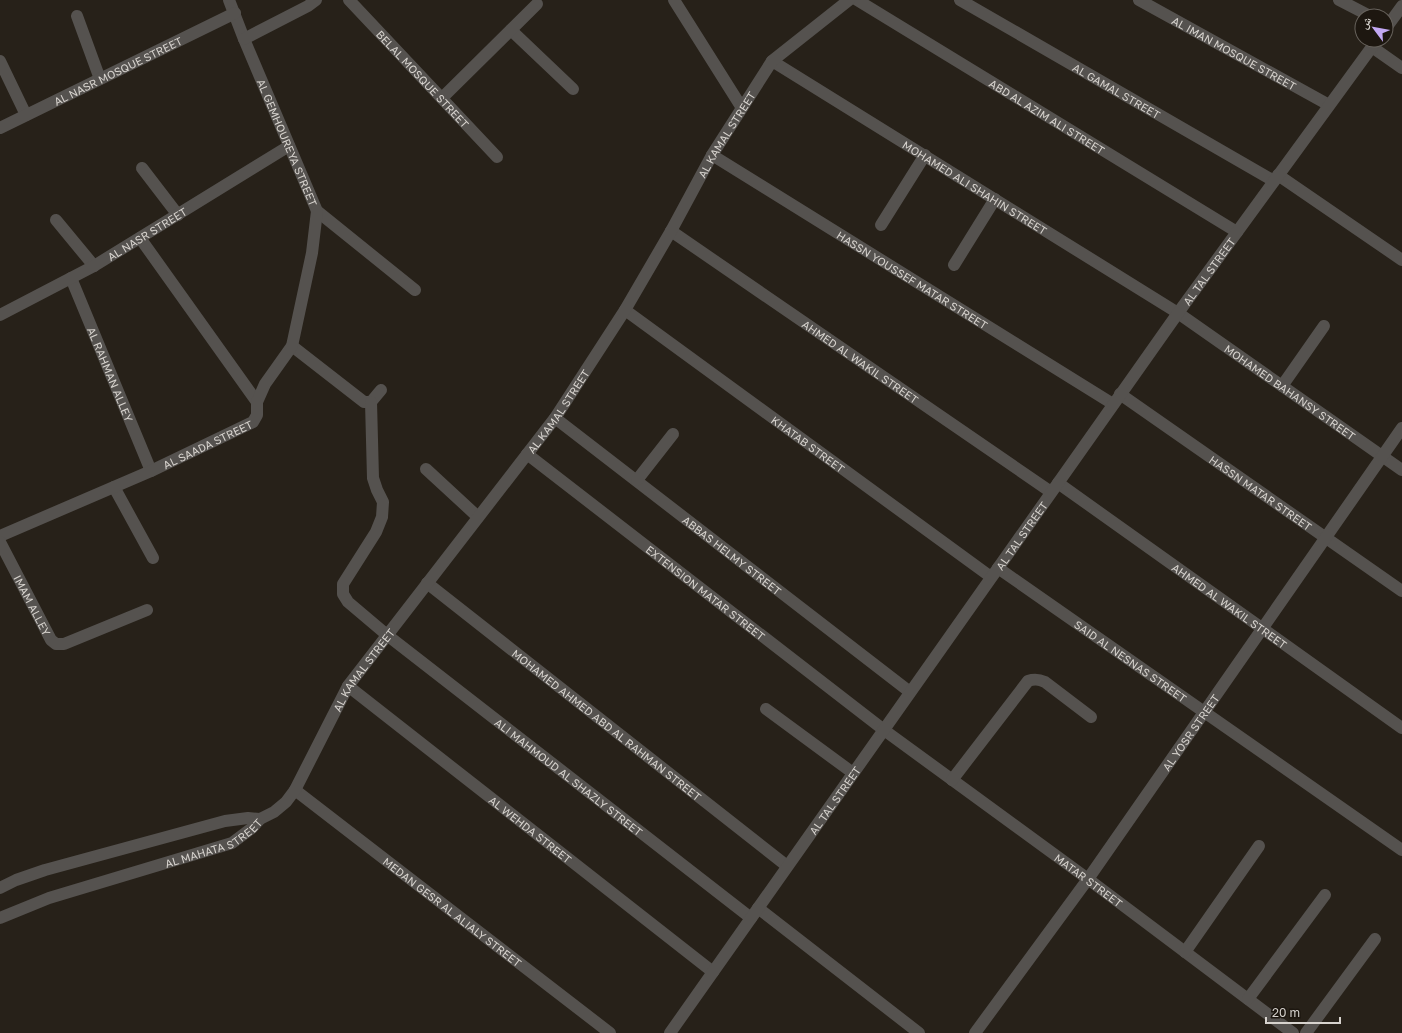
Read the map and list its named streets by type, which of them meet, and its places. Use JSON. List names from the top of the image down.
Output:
{
  "streets": {
    "street": [
      "AL IMAN MOSQUE STREET",
      "AL NASR MOSQUE STREET",
      "BELAL MOSQUE STREET",
      "AL GAMAL STREET",
      "ABD AL AZIM ALI STREET",
      "AL KAMAL STREET",
      "AL GEMHOUREYA STREET",
      "MOHAMED ALI SHAHIN STREET",
      "AL NASR STREET",
      "AL TAL STREET",
      "HASSN YOUSSEF MATAR STREET",
      "AHMED AL WAKIL STREET",
      "AL RAHMAN ALLEY",
      "MOHAMED BAHANSY STREET",
      "AL SAADA STREET",
      "KHATAB STREET",
      "HASSN MATAR STREET",
      "ABBAS HELMY STREET",
      "EXTENSION MATAR STREET",
      "IMAM ALLEY",
      "SAID AL NESNAS STREET",
      "MOHAMED AHMED ABD AL RAHMAN STREET",
      "AL YOSR STREET",
      "ALI MAHMOUD AL SHAZLY STREET",
      "AL WEHDA STREET",
      "AL MAHATA STREET",
      "MATAR STREET",
      "MEDAN GESR AL ALIALY STREET"
    ]
  },
  "crossings": [
    ["AL IMAN MOSQUE STREET", "AL TAL STREET"],
    ["AL NASR MOSQUE STREET", "AL GEMHOUREYA STREET"],
    ["AL GAMAL STREET", "AL TAL STREET"],
    ["ABD AL AZIM ALI STREET", "AL TAL STREET"],
    ["AL KAMAL STREET", "MOHAMED ALI SHAHIN STREET"],
    ["AL KAMAL STREET", "HASSN YOUSSEF MATAR STREET"],
    ["AL KAMAL STREET", "AHMED AL WAKIL STREET"],
    ["AL KAMAL STREET", "KHATAB STREET"],
    ["AL KAMAL STREET", "ABBAS HELMY STREET"],
    ["AL KAMAL STREET", "EXTENSION MATAR STREET"],
    ["AL KAMAL STREET", "MOHAMED AHMED ABD AL RAHMAN STREET"],
    ["AL KAMAL STREET", "ALI MAHMOUD AL SHAZLY STREET"],
    ["AL KAMAL STREET", "AL WEHDA STREET"],
    ["AL KAMAL STREET", "AL MAHATA STREET"],
    ["AL KAMAL STREET", "MEDAN GESR AL ALIALY STREET"],
    ["AL GEMHOUREYA STREET", "AL NASR STREET"],
    ["AL GEMHOUREYA STREET", "AL SAADA STREET"],
    ["MOHAMED ALI SHAHIN STREET", "AL TAL STREET"],
    ["MOHAMED ALI SHAHIN STREET", "MOHAMED BAHANSY STREET"],
    ["AL NASR STREET", "AL RAHMAN ALLEY"],
    ["AL TAL STREET", "HASSN YOUSSEF MATAR STREET"],
    ["AL TAL STREET", "AHMED AL WAKIL STREET"],
    ["AL TAL STREET", "MOHAMED BAHANSY STREET"],
    ["AL TAL STREET", "KHATAB STREET"],
    ["AL TAL STREET", "HASSN MATAR STREET"],
    ["AL TAL STREET", "ABBAS HELMY STREET"],
    ["AL TAL STREET", "EXTENSION MATAR STREET"],
    ["AL TAL STREET", "SAID AL NESNAS STREET"],
    ["AL TAL STREET", "MOHAMED AHMED ABD AL RAHMAN STREET"],
    ["AL TAL STREET", "ALI MAHMOUD AL SHAZLY STREET"],
    ["AL TAL STREET", "AL WEHDA STREET"],
    ["AL TAL STREET", "MATAR STREET"],
    ["AHMED AL WAKIL STREET", "AL YOSR STREET"],
    ["AL RAHMAN ALLEY", "AL SAADA STREET"],
    ["MOHAMED BAHANSY STREET", "AL YOSR STREET"],
    ["KHATAB STREET", "SAID AL NESNAS STREET"],
    ["HASSN MATAR STREET", "AL YOSR STREET"],
    ["EXTENSION MATAR STREET", "MATAR STREET"],
    ["SAID AL NESNAS STREET", "AL YOSR STREET"],
    ["AL YOSR STREET", "MATAR STREET"]
  ],
  "scale_bar": "20 m",
  "north": "top left"
}
